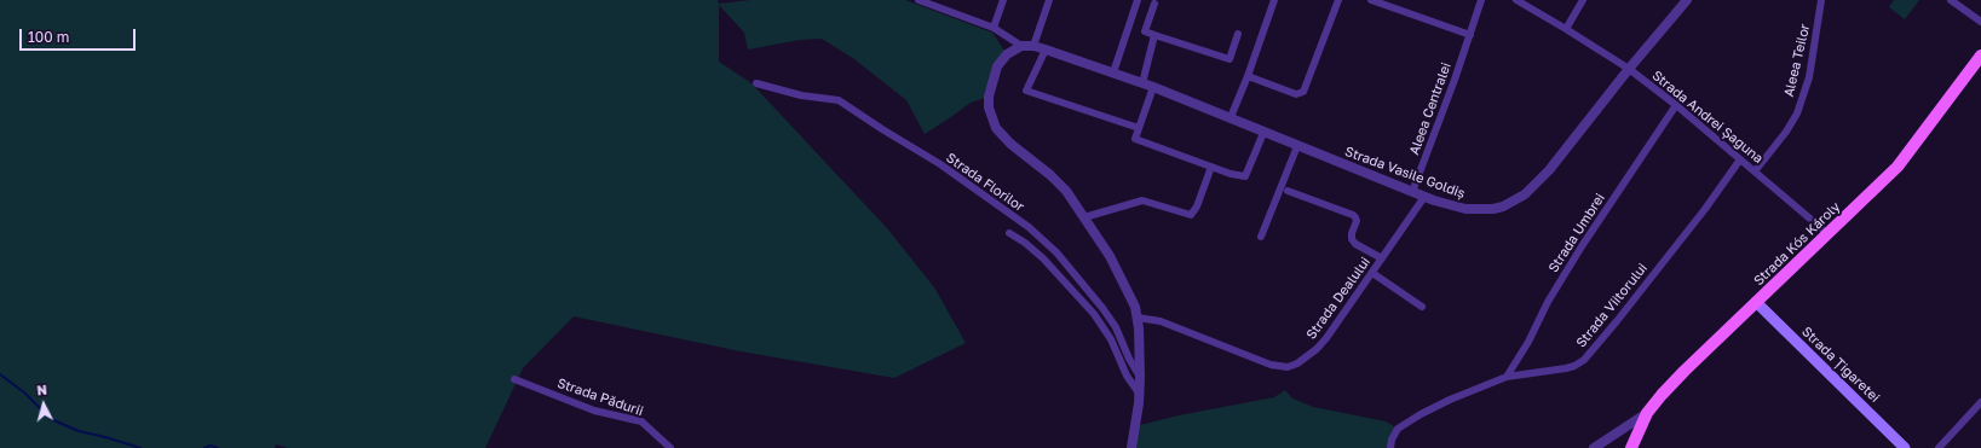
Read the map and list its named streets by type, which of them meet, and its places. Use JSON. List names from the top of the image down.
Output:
{
  "streets": {
    "main road": ["Strada Kós Károly", "Strada Țigaretei"],
    "street": [
      "Aleea Teilor",
      "Aleea Centralei",
      "Strada Andrei Șaguna",
      "Strada Vasile Goldiș",
      "Strada Florilor",
      "Strada Umbrei",
      "Strada Dealului",
      "Strada Viitorului",
      "Strada Pădurii"
    ]
  },
  "crossings": [
    ["Aleea Teilor", "Strada Andrei Șaguna"],
    ["Aleea Centralei", "Strada Vasile Goldiș"],
    ["Strada Andrei Șaguna", "Strada Vasile Goldiș"],
    ["Strada Andrei Șaguna", "Strada Umbrei"],
    ["Strada Andrei Șaguna", "Strada Kós Károly"],
    ["Strada Andrei Șaguna", "Strada Viitorului"],
    ["Strada Vasile Goldiș", "Strada Dealului"],
    ["Strada Umbrei", "Strada Viitorului"],
    ["Strada Kós Károly", "Strada Țigaretei"]
  ],
  "scale_bar": "100 m",
  "north": "top"
}
